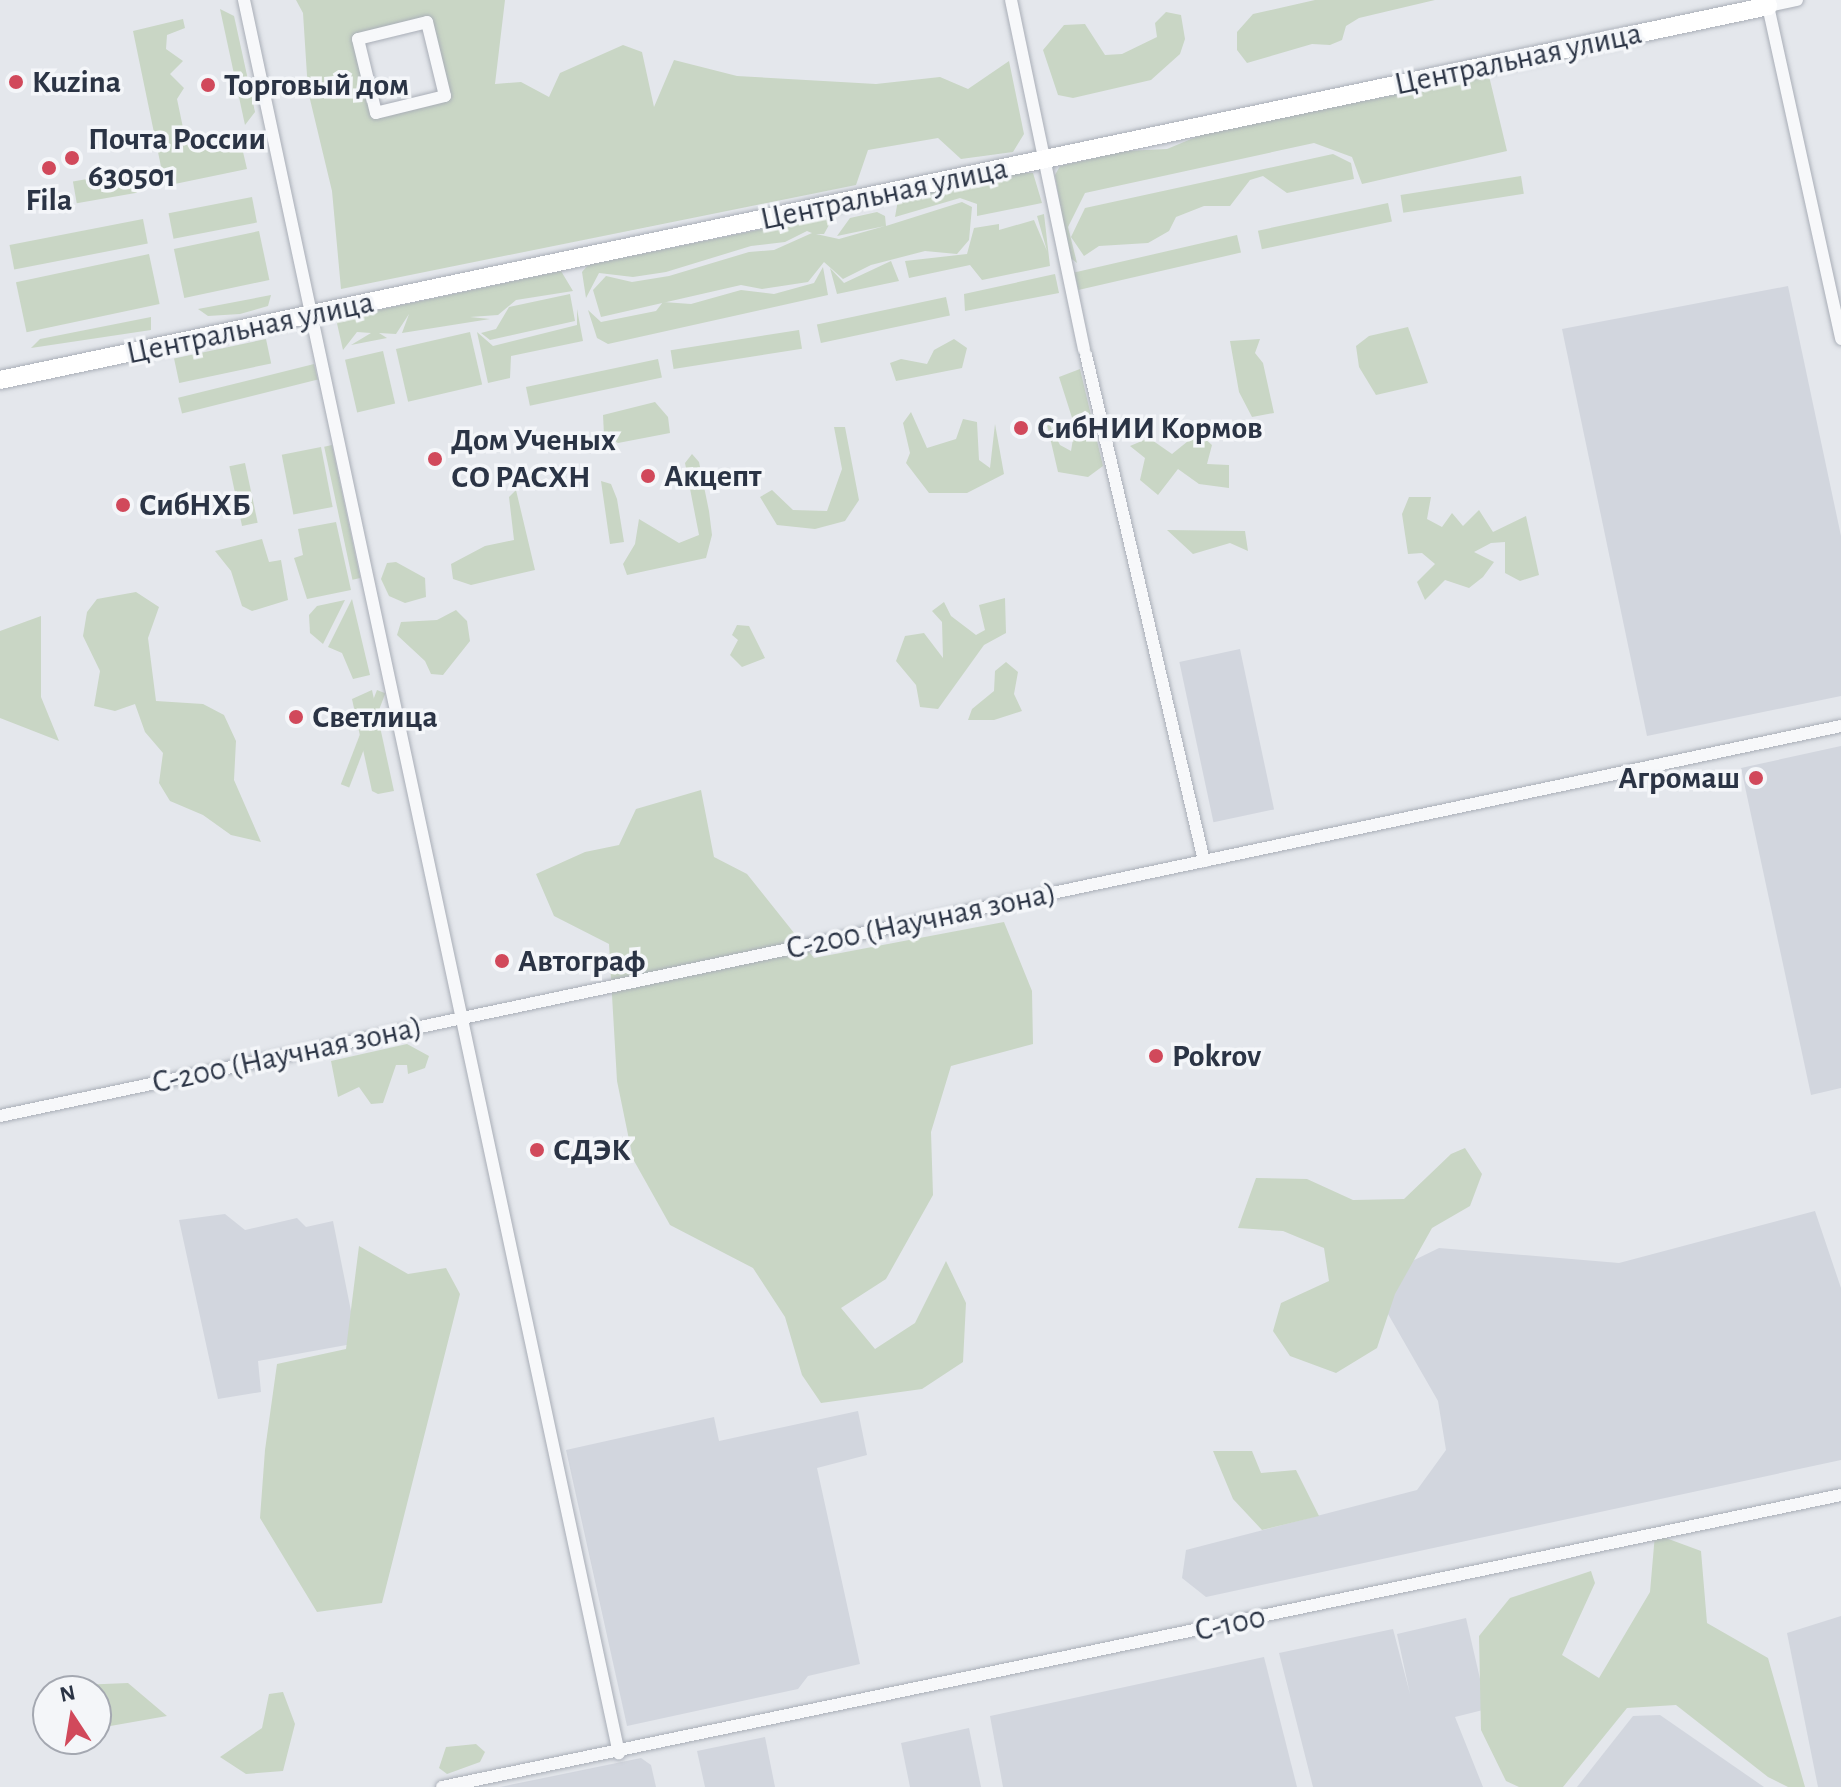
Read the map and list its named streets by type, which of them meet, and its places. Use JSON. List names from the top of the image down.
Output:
{
  "streets": {
    "main road": ["Центральная улица"],
    "street": ["С-200 (Научная зона)", "С-100"]
  },
  "places": [
    "Kuzina",
    "Торговый дом",
    "Почта России 630501",
    "Fila",
    "СибНИИ Кормов",
    "Дом Ученых СО РАСХН",
    "Акцепт",
    "СибНХБ",
    "Светлица",
    "Агромаш",
    "Автограф",
    "Pokrov",
    "СДЭК"
  ],
  "north": "top"
}
